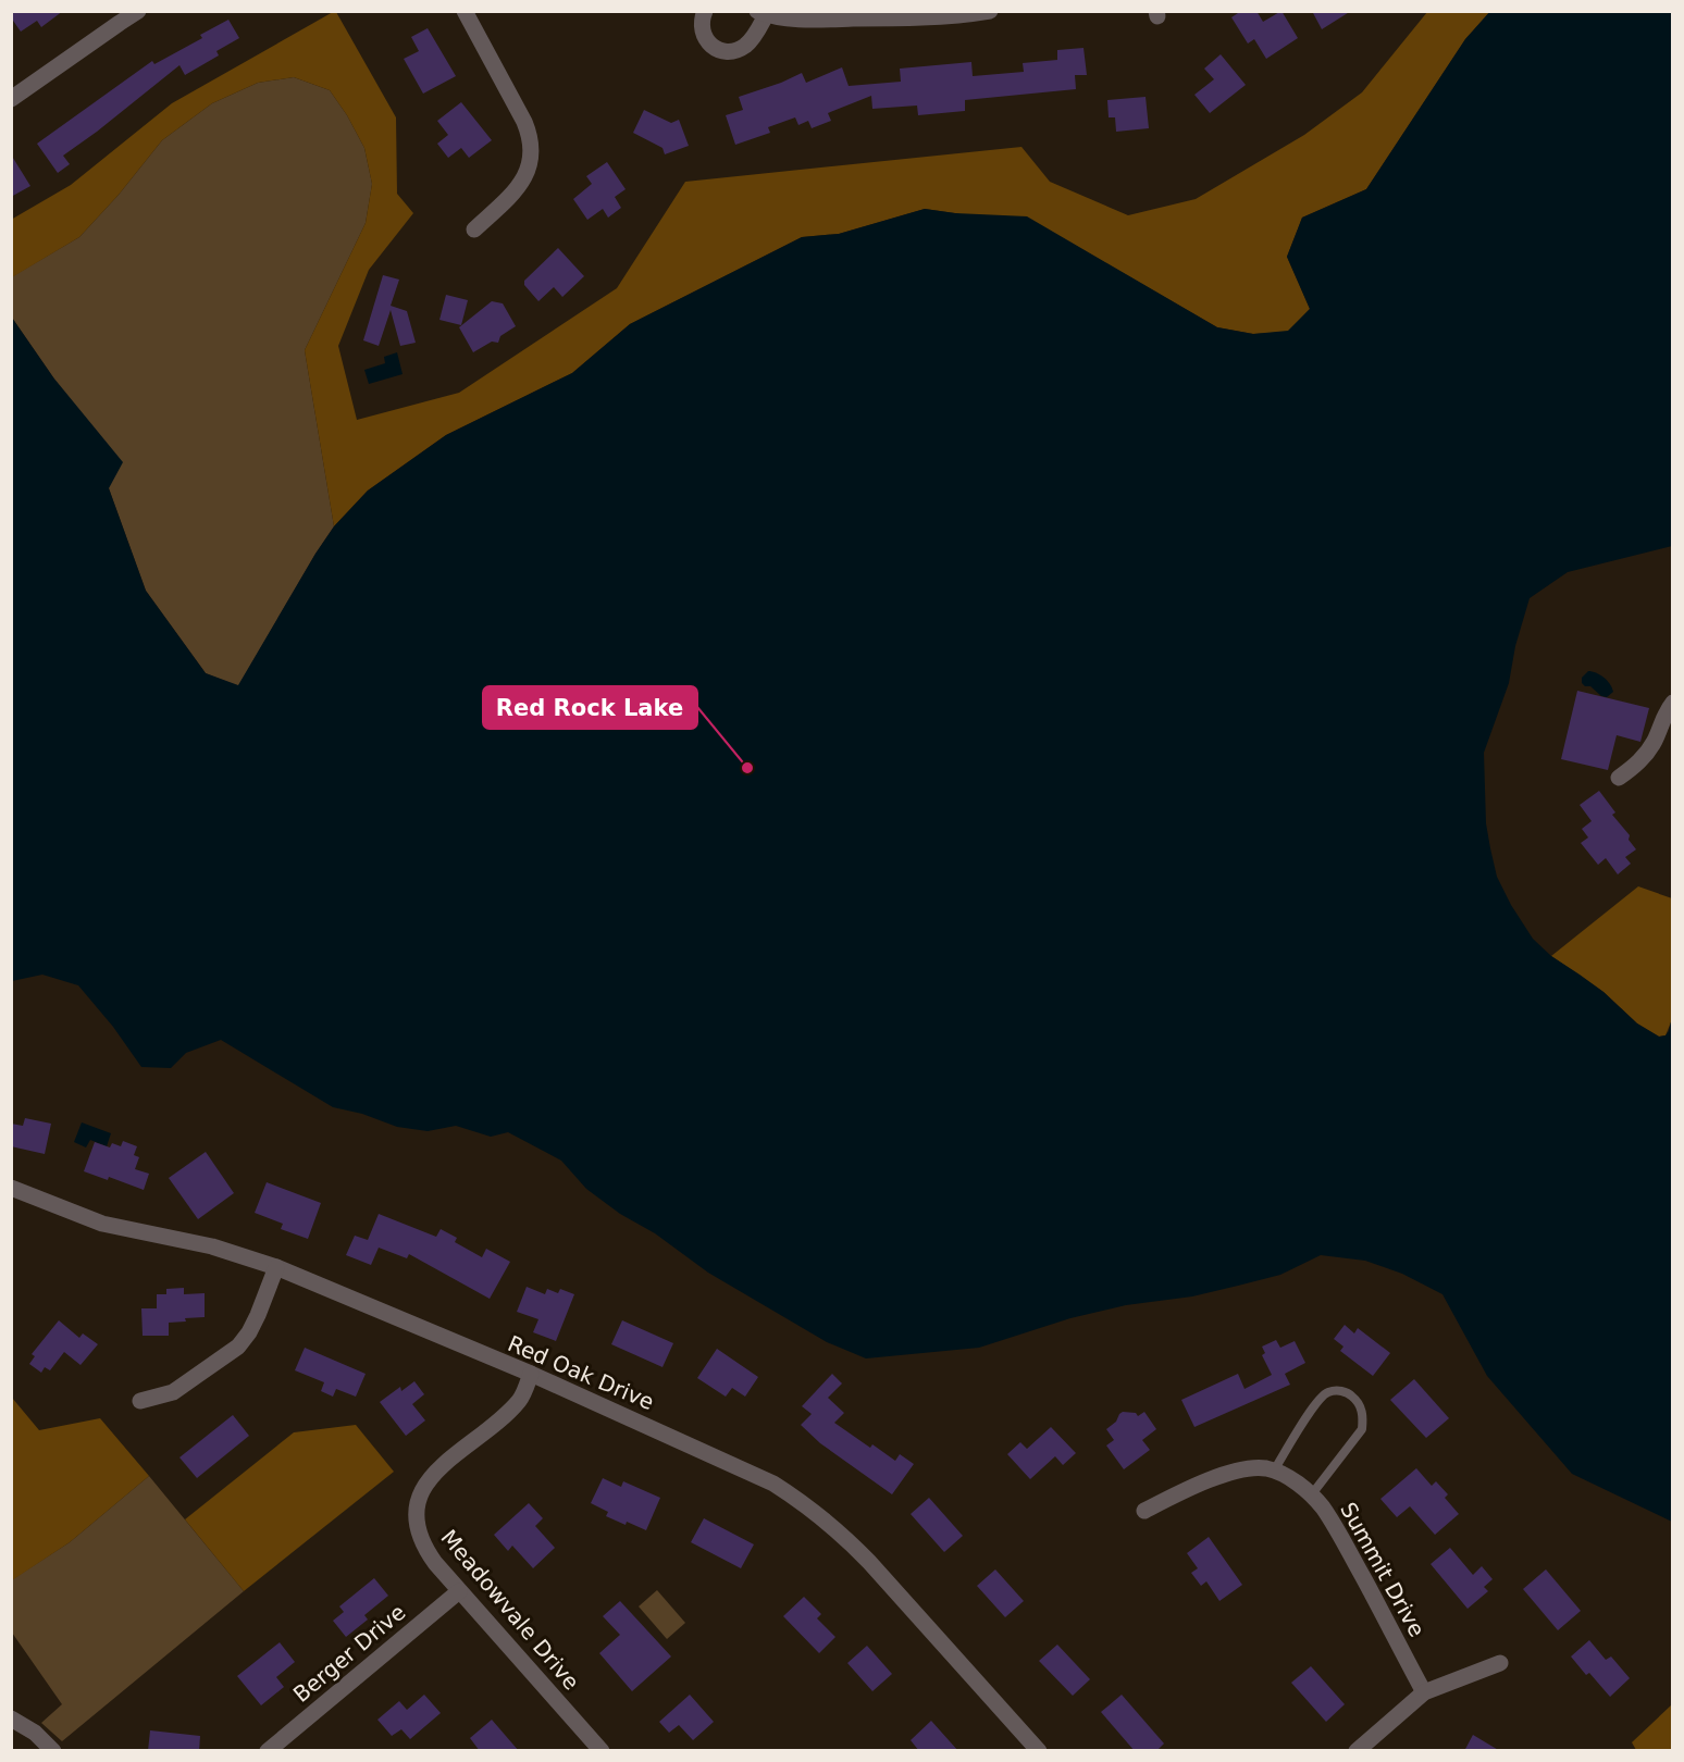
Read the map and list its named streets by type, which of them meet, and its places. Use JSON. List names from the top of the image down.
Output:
{
  "streets": {
    "street": [
      "Red Oak Drive",
      "Summit Drive",
      "Meadowvale Drive",
      "Berger Drive"
    ]
  },
  "crossings": [
    ["Red Oak Drive", "Meadowvale Drive"],
    ["Meadowvale Drive", "Berger Drive"]
  ],
  "places": ["Red Rock Lake"]
}
